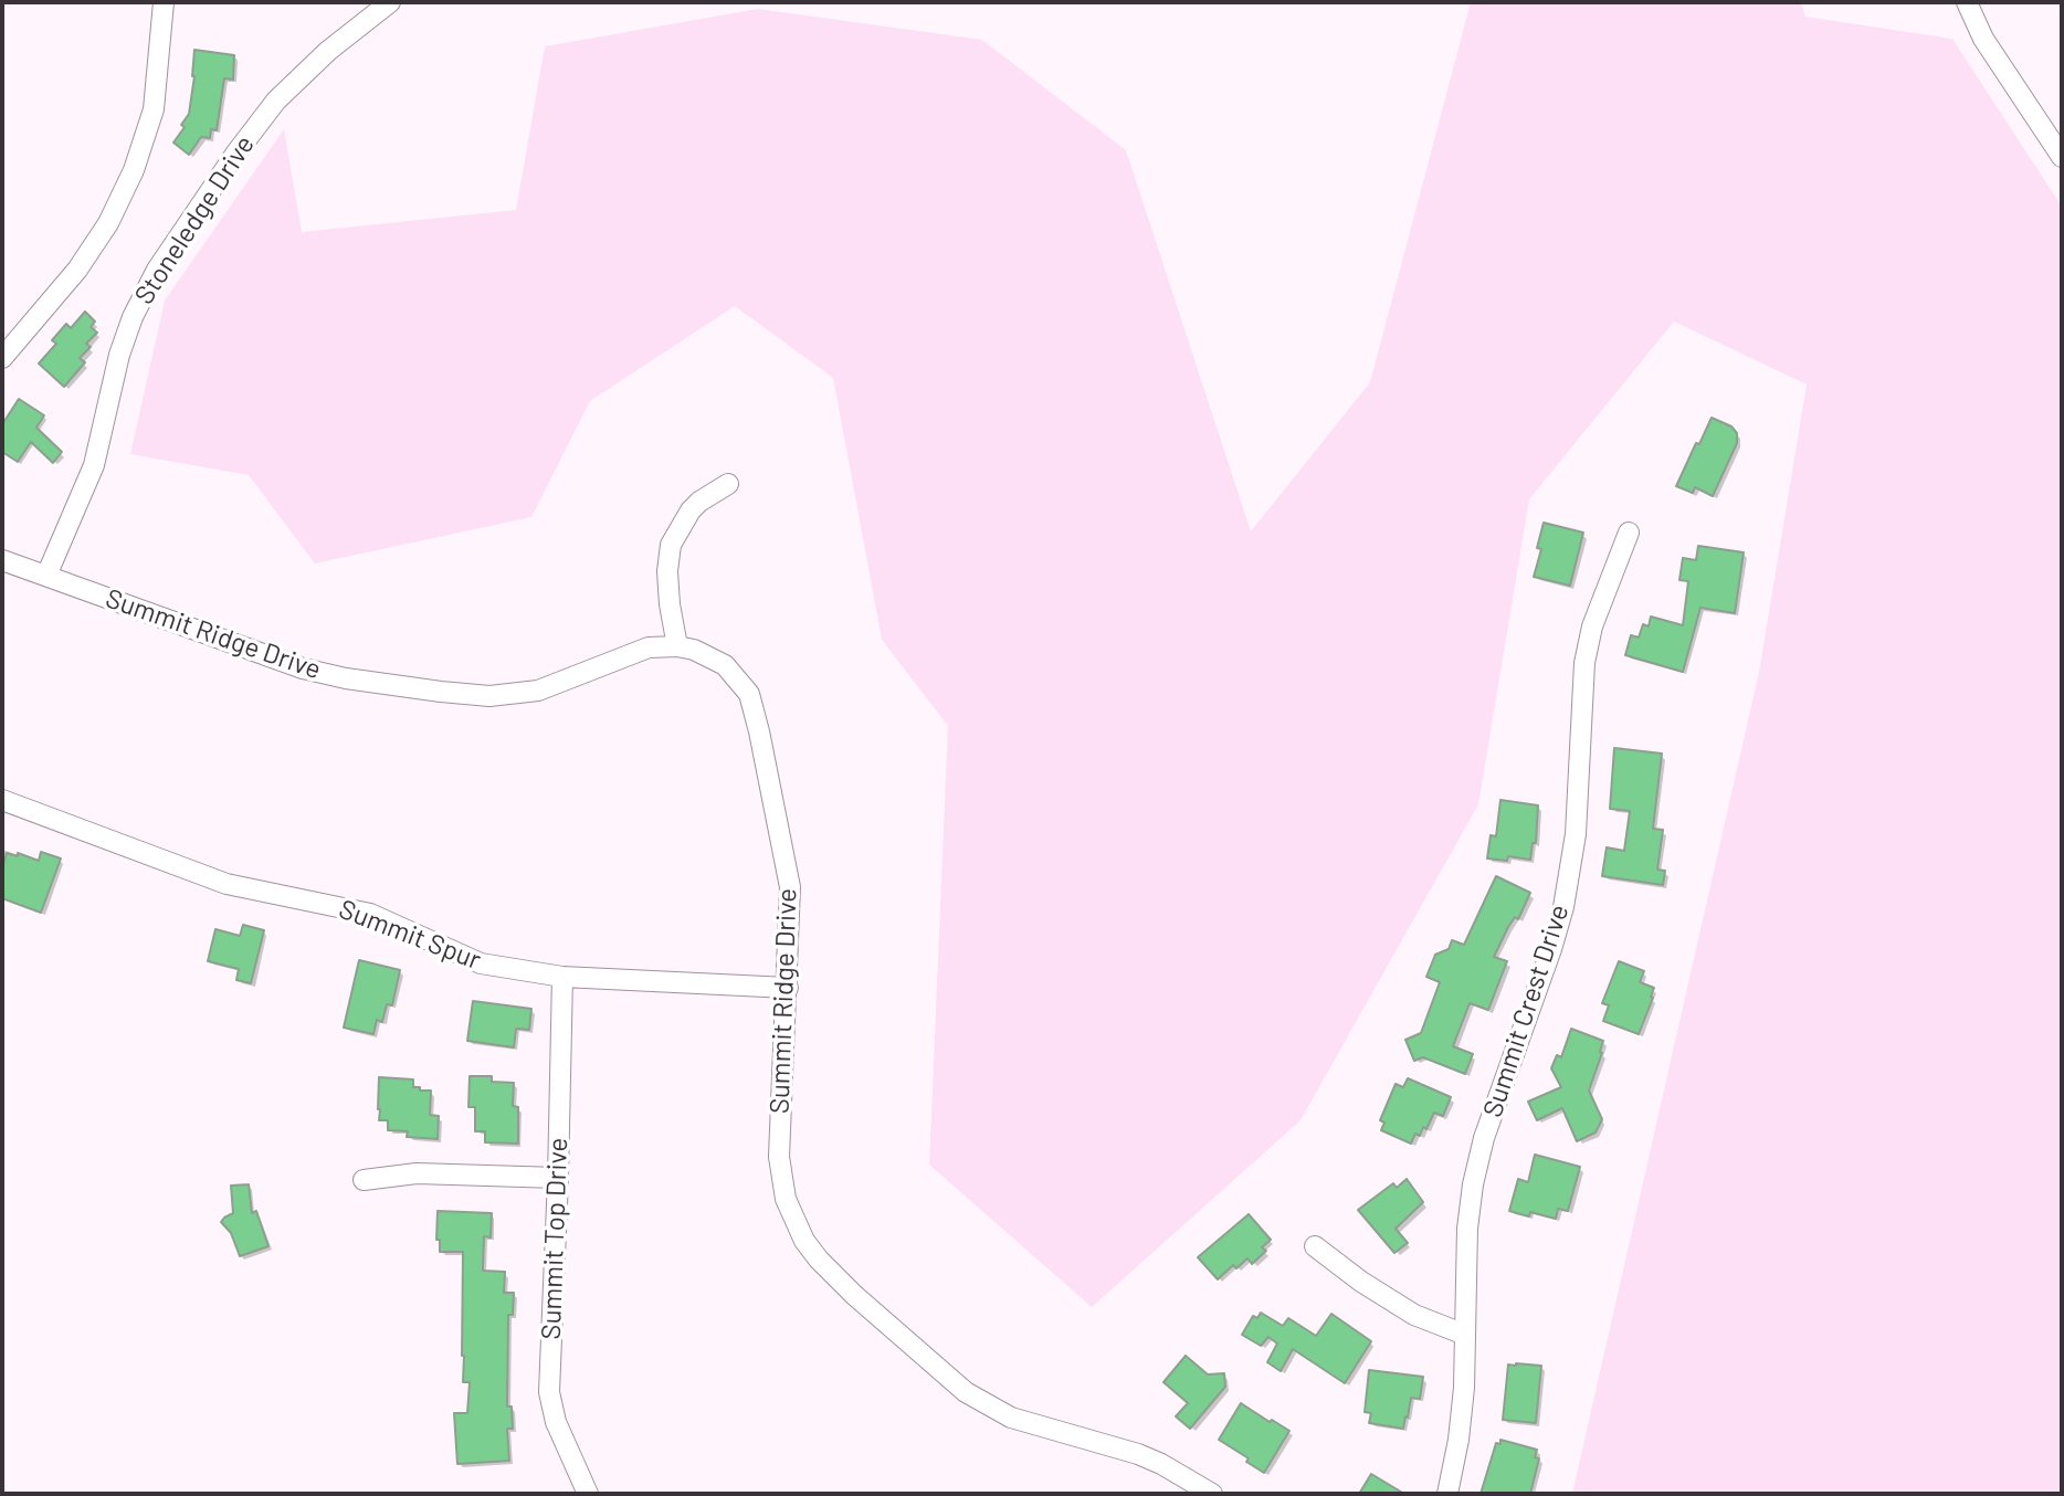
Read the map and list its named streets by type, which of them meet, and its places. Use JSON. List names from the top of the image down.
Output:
{
  "streets": {
    "street": [
      "Stoneledge Drive",
      "Summit Ridge Drive",
      "Summit Spur",
      "Summit Crest Drive",
      "Summit Top Drive"
    ]
  },
  "crossings": [
    ["Stoneledge Drive", "Summit Ridge Drive"],
    ["Summit Ridge Drive", "Summit Spur"],
    ["Summit Spur", "Summit Top Drive"]
  ]
}
